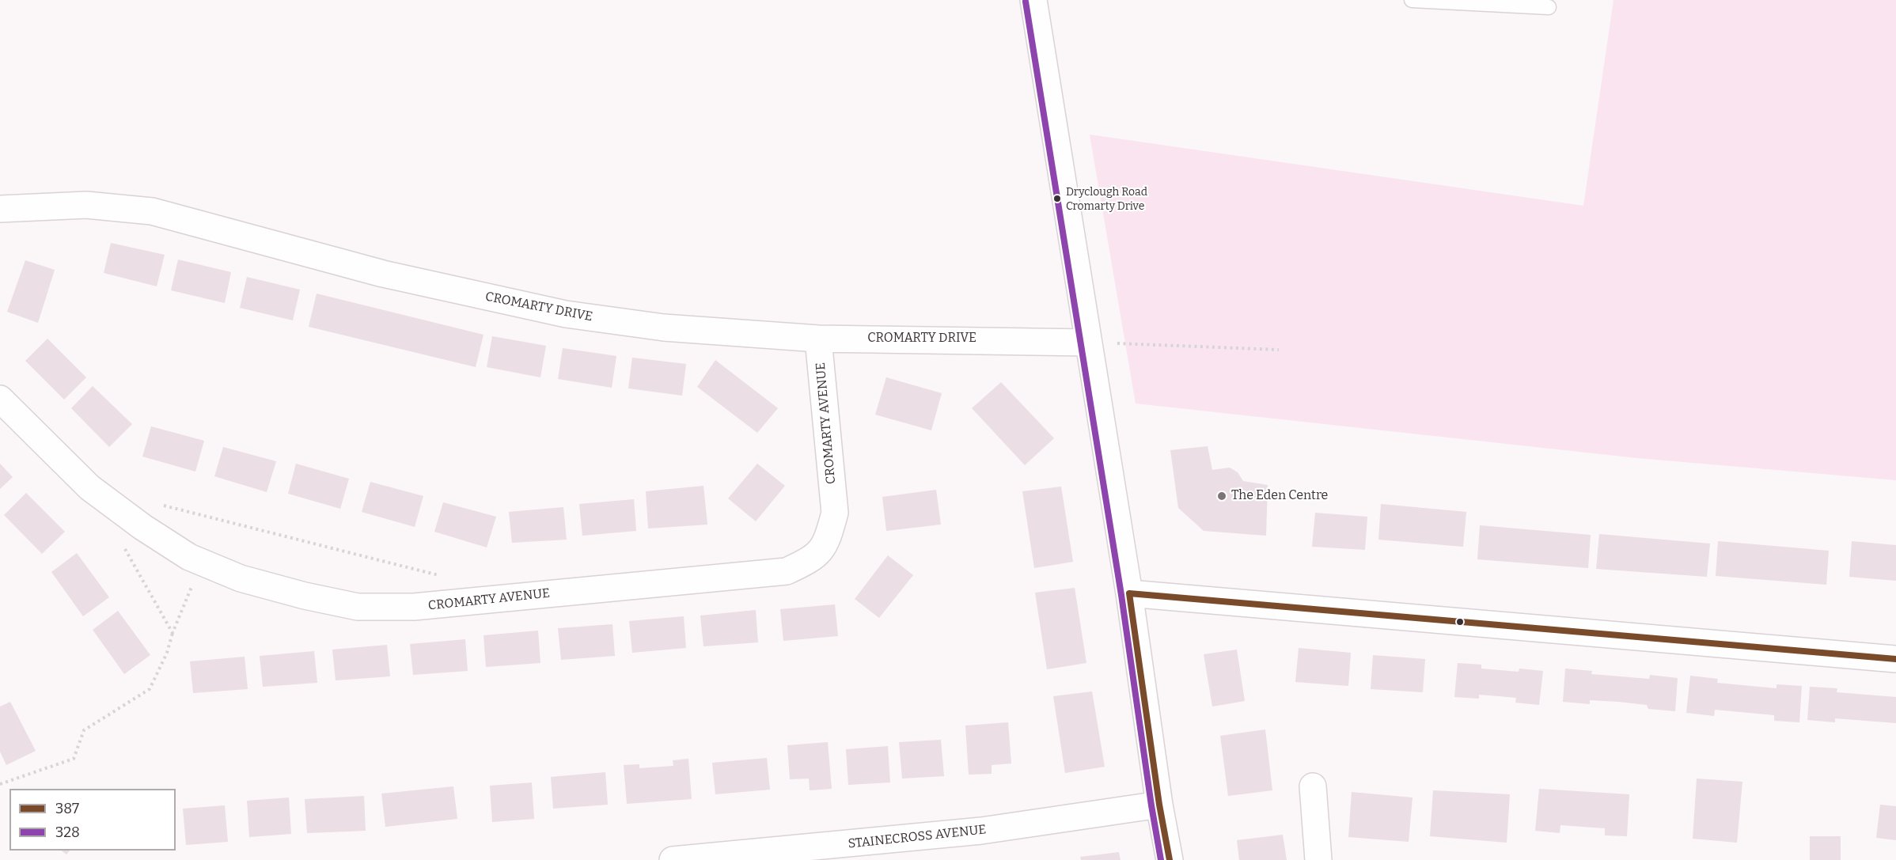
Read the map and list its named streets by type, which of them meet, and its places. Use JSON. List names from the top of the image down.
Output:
{
  "streets": {
    "street": ["CROMARTY DRIVE", "CROMARTY AVENUE", "STAINECROSS AVENUE"]
  },
  "crossings": [
    ["CROMARTY DRIVE", "CROMARTY AVENUE"]
  ],
  "places": ["Dryclough Road Cromarty Drive", "The Eden Centre"],
  "lines": ["transit line 328", "transit line 387"],
  "legend": ["387", "328"]
}
